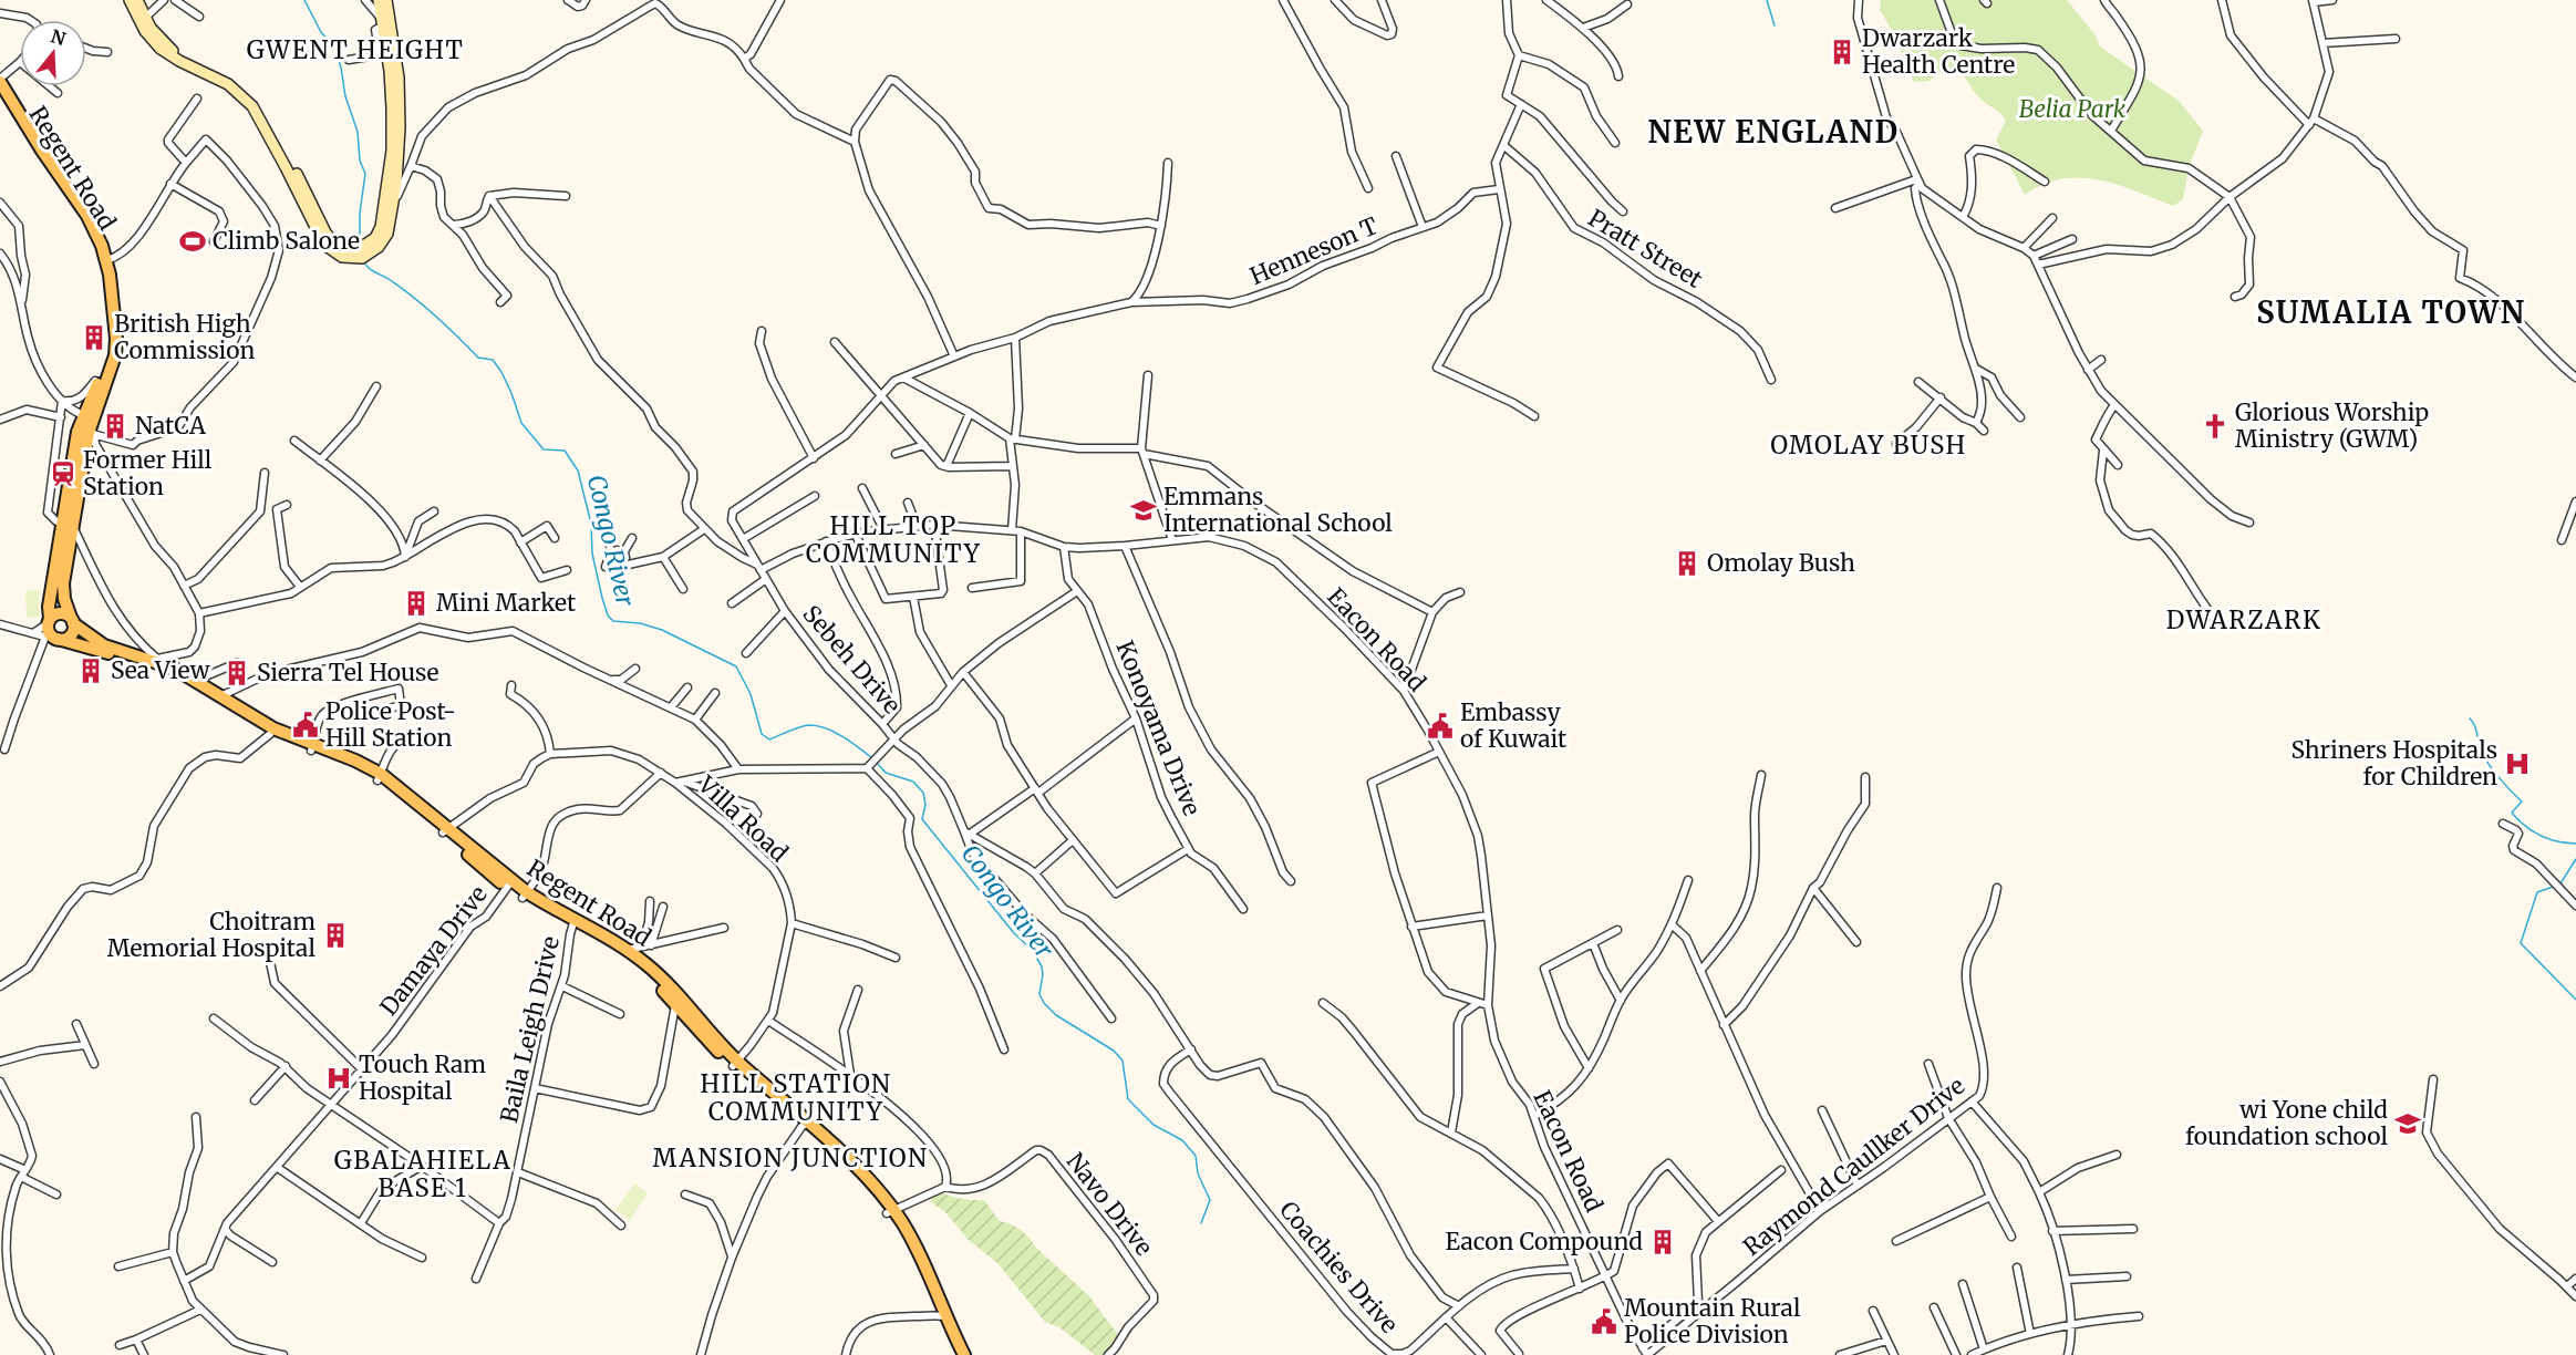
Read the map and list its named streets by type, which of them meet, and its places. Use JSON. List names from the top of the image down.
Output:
{
  "streets": {
    "main road": ["Regent Road"],
    "street": [
      "Pratt Street",
      "Henneson T",
      "Eacon Road",
      "Sebeh Drive",
      "Konoyama Drive",
      "Villa Road",
      "Damaya Drive",
      "Baila Leigh Drive",
      "Raymond Caullker Drive",
      "Navo Drive",
      "Coachies Drive"
    ]
  },
  "crossings": [
    ["Regent Road", "Villa Road"],
    ["Regent Road", "Damaya Drive"],
    ["Regent Road", "Baila Leigh Drive"],
    ["Regent Road", "Navo Drive"],
    ["Henneson T", "Sebeh Drive"],
    ["Eacon Road", "Sebeh Drive"],
    ["Eacon Road", "Konoyama Drive"],
    ["Eacon Road", "Raymond Caullker Drive"]
  ],
  "districts": [
    "GWENT HEIGHT",
    "NEW ENGLAND",
    "SUMALIA TOWN",
    "OMOLAY BUSH",
    "HILL TOP COMMUNITY",
    "DWARZARK",
    "HILL STATION COMMUNITY",
    "MANSION JUNCTION",
    "GBALAHIELA BASE 1"
  ],
  "water": ["Congo River"],
  "parks": ["Belia Park"],
  "places": {
    "building": [
      "Dwarzark Health Centre",
      "British High Commission",
      "NatCA",
      "Omolay Bush",
      "Mini Market",
      "Sea View",
      "Sierra Tel House",
      "Choitram Memorial Hospital",
      "Eacon Compound"
    ],
    "sports": ["Climb Salone"],
    "church": ["Glorious Worship Ministry (GWM)"],
    "station": ["Former Hill Station"],
    "school or university": ["Emmans International School", "wi Yone child foundation school"],
    "public building": ["Police Post- Hill Station", "Embassy of Kuwait", "Mountain Rural Police Division"],
    "hospital": ["Shriners Hospitals for Children", "Touch Ram Hospital"]
  },
  "north": "top"
}
